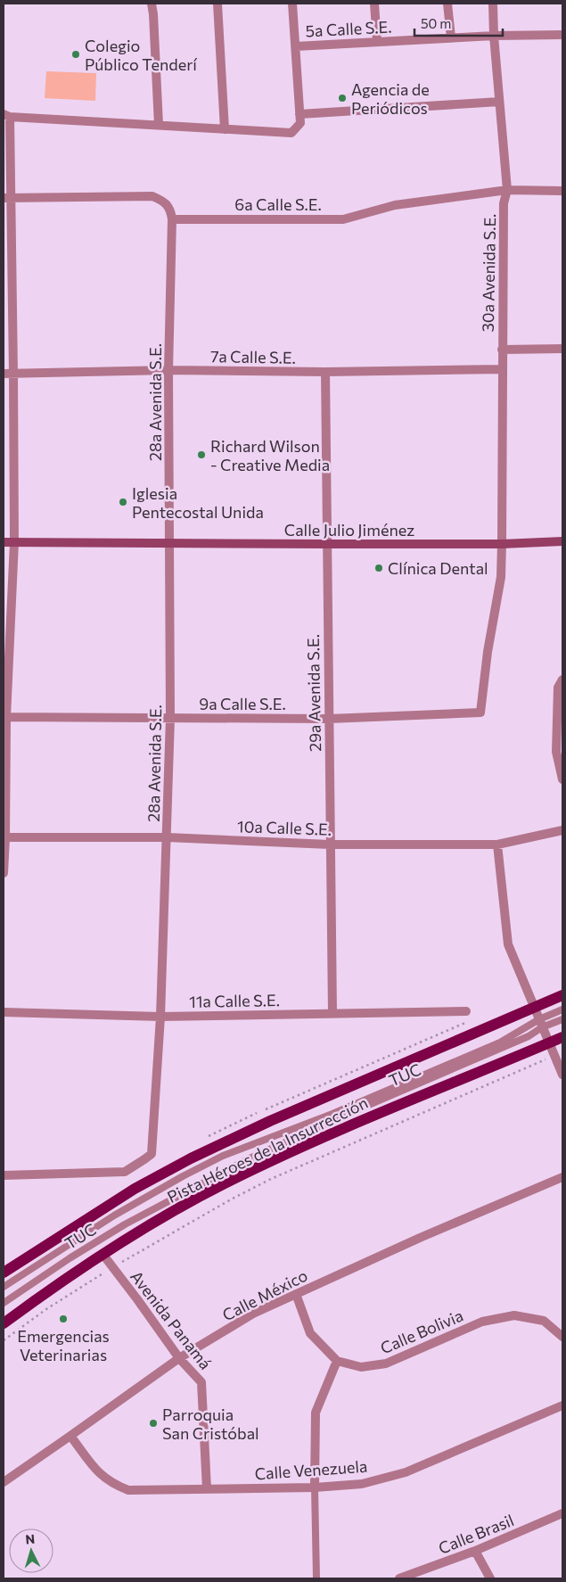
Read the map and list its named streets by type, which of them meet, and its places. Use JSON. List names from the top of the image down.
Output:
{
  "streets": {
    "main road": ["Calle Julio Jiménez", "Pista Héroes de la Insurrección"],
    "street": [
      "5a Calle S.E.",
      "6a Calle S.E.",
      "30a Avenida S.E.",
      "7a Calle S.E.",
      "28a Avenida S.E.",
      "29a Avenida S.E.",
      "9a Calle S.E.",
      "10a Calle S.E.",
      "11a Calle S.E.",
      "Calle México",
      "Avenida Panamá",
      "Calle Bolivia",
      "Calle Venezuela",
      "Calle Brasil"
    ],
    "lane": ["TUC"]
  },
  "crossings": [
    ["5a Calle S.E.", "30a Avenida S.E."],
    ["6a Calle S.E.", "30a Avenida S.E."],
    ["6a Calle S.E.", "28a Avenida S.E."],
    ["30a Avenida S.E.", "7a Calle S.E."],
    ["30a Avenida S.E.", "Calle Julio Jiménez"],
    ["30a Avenida S.E.", "9a Calle S.E."],
    ["7a Calle S.E.", "28a Avenida S.E."],
    ["7a Calle S.E.", "29a Avenida S.E."],
    ["28a Avenida S.E.", "Calle Julio Jiménez"],
    ["28a Avenida S.E.", "9a Calle S.E."],
    ["28a Avenida S.E.", "10a Calle S.E."],
    ["28a Avenida S.E.", "11a Calle S.E."],
    ["Calle Julio Jiménez", "29a Avenida S.E."],
    ["29a Avenida S.E.", "9a Calle S.E."],
    ["29a Avenida S.E.", "10a Calle S.E."],
    ["29a Avenida S.E.", "11a Calle S.E."],
    ["Pista Héroes de la Insurrección", "Avenida Panamá"],
    ["Calle México", "Avenida Panamá"],
    ["Calle México", "Calle Venezuela"],
    ["Avenida Panamá", "Calle Venezuela"]
  ],
  "places": [
    "Colegio Público Tenderí",
    "Agencia de Periódicos",
    "Richard Wilson - Creative Media",
    "Iglesia Pentecostal Unida",
    "Clínica Dental",
    "Emergencias Veterinarias",
    "Parroquia San Cristóbal"
  ],
  "scale_bar": "50 m",
  "north": "top"
}
